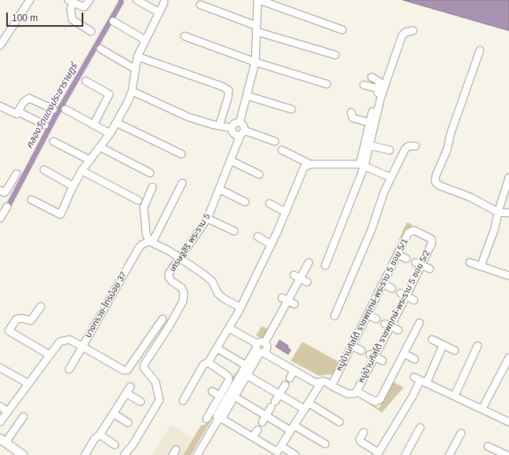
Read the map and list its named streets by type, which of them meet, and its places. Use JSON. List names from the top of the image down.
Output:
{
  "streets": {
    "street": [
      "เศรษฐสิริ พระราม 5",
      "บางกรวย-ไทรน้อย 37",
      "หมู่บ้านกัสโต้ ราชพฤกษ์-พระราม 5 ซอย 5/1",
      "หมู่บ้านกัสโต้ ราชพฤกษ์-พระราม 5 ซอย 5/2"
    ]
  },
  "crossings": [
    ["หมู่บ้านกัสโต้ ราชพฤกษ์-พระราม 5 ซอย 5/1", "หมู่บ้านกัสโต้ ราชพฤกษ์-พระราม 5 ซอย 5/2"]
  ],
  "water": ["คลองวัดแดงประชาราษฎร์"],
  "scale_bar": "100 m"
}
